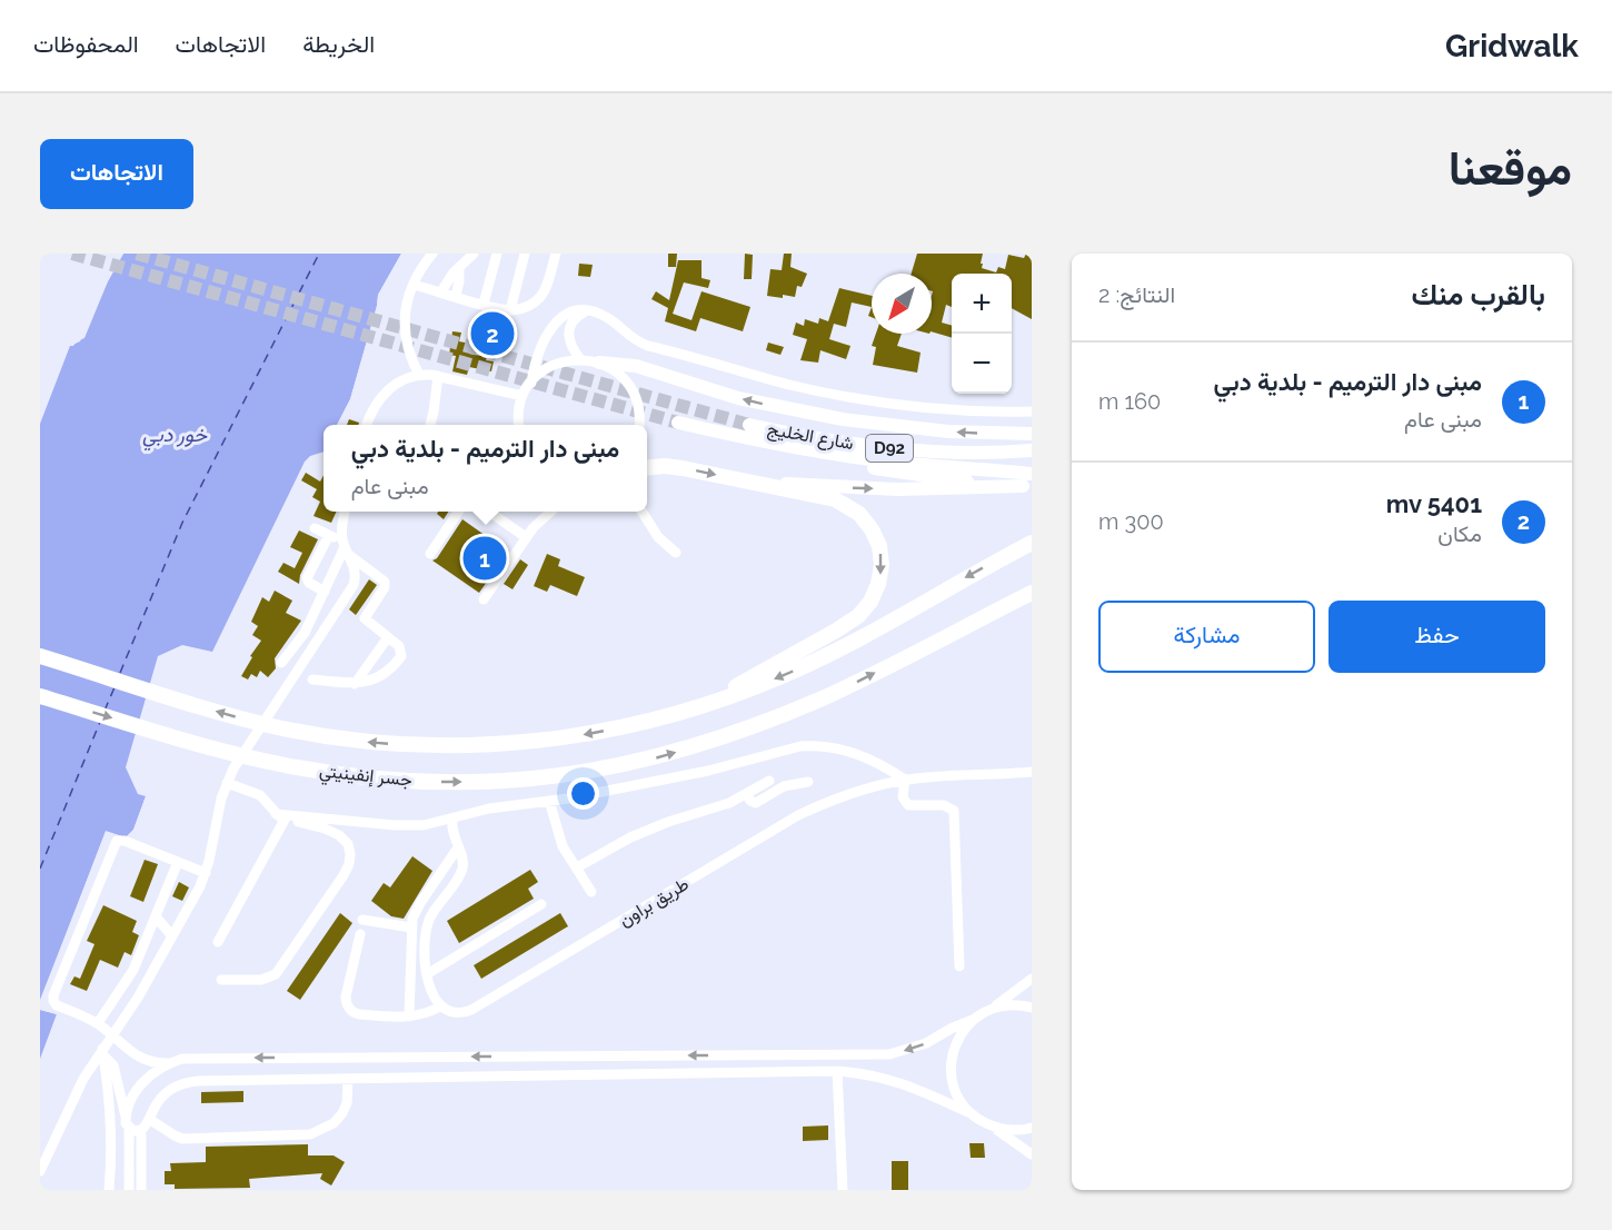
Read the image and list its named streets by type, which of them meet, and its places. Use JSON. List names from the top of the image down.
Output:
{
  "streets": {
    "highway": ["جسر إنفينيتي"],
    "main road": ["شارع الخليج", "D92"],
    "street": ["طريق براون"]
  },
  "water": ["خور دبي"],
  "north": "bottom left",
  "page": {
    "header": "Gridwalk",
    "nav": ["الخريطة", "الاتجاهات", "المحفوظات"],
    "title": "موقعنا",
    "buttons": [
      "الاتجاهات",
      ["حفظ", "مشاركة"]
    ],
    "heading": ["بالقرب منك", "النتائج: 2"],
    "map_buttons": ["+", "−"],
    "pins": ["2", "1"],
    "list": [
      {
        "mark": "1",
        "name": "مبنى دار الترميم - بلدية دبي",
        "note": "مبنى عام",
        "value": "160 m"
      },
      {
        "mark": "2",
        "name": "mv 5401",
        "note": "مكان",
        "value": "300 m"
      }
    ],
    "popup": ["مبنى دار الترميم - بلدية دبي", "مبنى عام"]
  }
}
